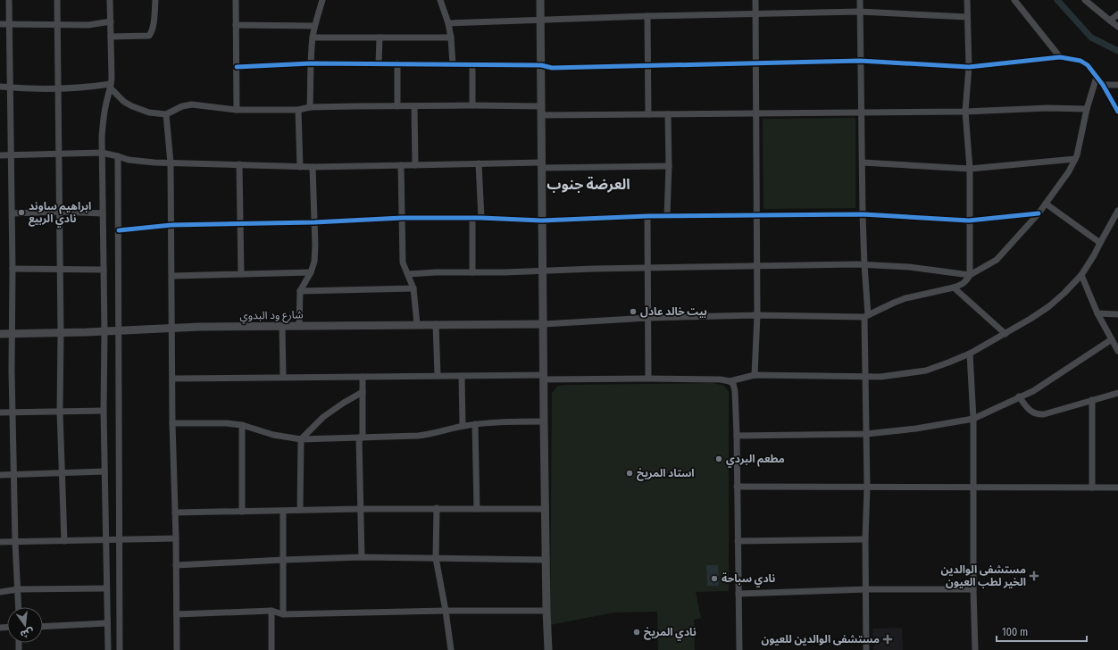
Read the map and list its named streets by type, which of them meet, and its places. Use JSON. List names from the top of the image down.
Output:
{
  "streets": {
    "street": ["شارع ود البدوي"]
  },
  "districts": ["العرضة جنوب"],
  "places": {
    "other": [
      "ابراهيم ساوند نادي الربيع",
      "بيت خالد عادل",
      "مطعم البردي",
      "استاد المريخ",
      "نادي سباحة",
      "نادي المريخ"
    ],
    "health": ["مستشفى الوالدين الخير لطب العيون", "مستشفى الوالدين للعيون"]
  },
  "scale_bar": "100 m",
  "north": "bottom"
}
